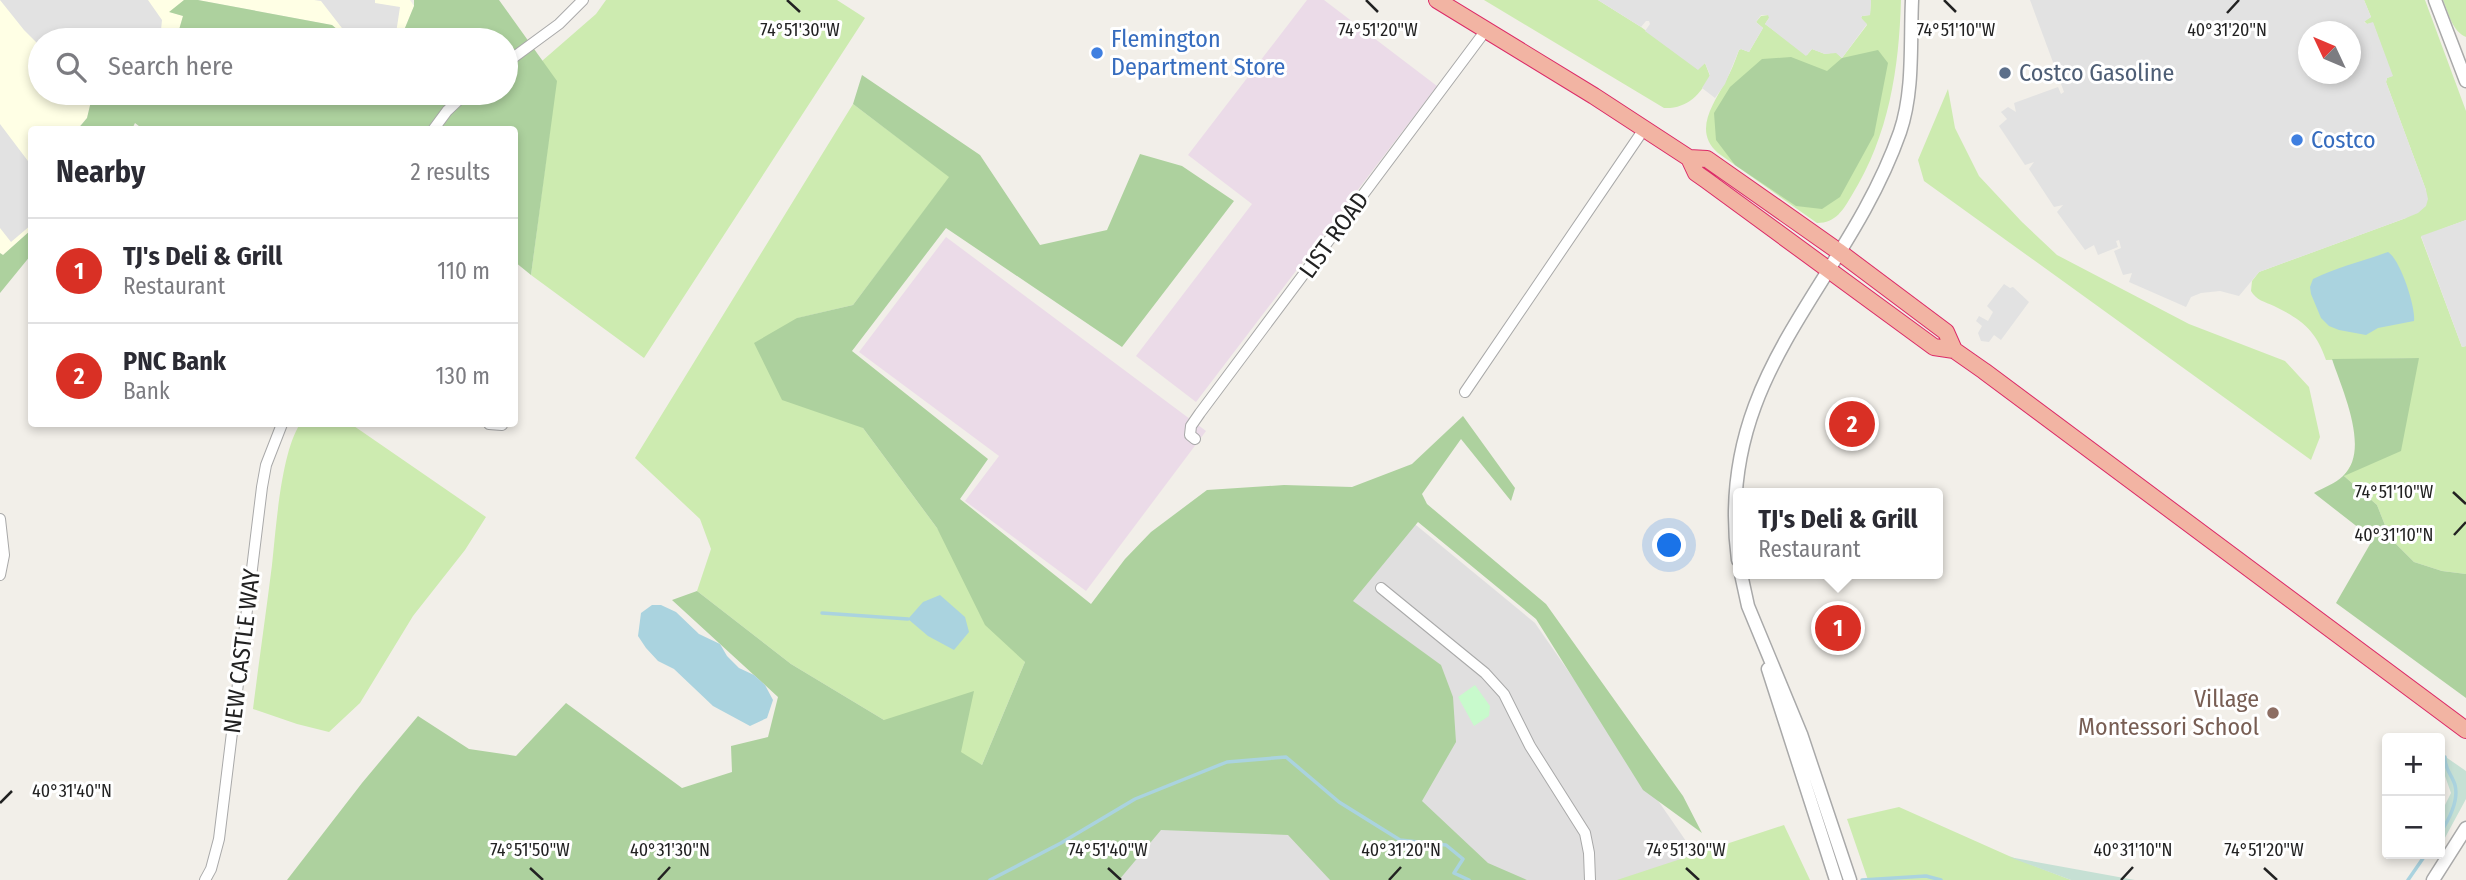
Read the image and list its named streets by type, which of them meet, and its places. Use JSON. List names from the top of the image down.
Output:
{
  "streets": {
    "street": ["LIST ROAD", "NEW CASTLE WAY"]
  },
  "places": [
    "Flemington Department Store",
    "Costco Gasoline",
    "Costco",
    "Village Montessori School"
  ],
  "north": "top left",
  "page": {
    "search": "Search here",
    "heading": ["Nearby", "2 results"],
    "list": [
      {
        "mark": "1",
        "name": "TJ's Deli & Grill",
        "note": "Restaurant",
        "value": "110 m"
      },
      {
        "mark": "2",
        "name": "PNC Bank",
        "note": "Bank",
        "value": "130 m"
      }
    ],
    "pins": ["2", "1"],
    "popup": ["TJ's Deli & Grill", "Restaurant"],
    "map_buttons": ["+", "−"]
  },
  "coordinates": [
    "74°51'30\"W",
    "74°51'20\"W",
    "74°51'10\"W",
    "40°31'20\"N",
    "40°31'10\"N",
    "40°31'40\"N",
    "40°31'30\"N",
    "74°51'50\"W",
    "74°51'40\"W"
  ]
}
